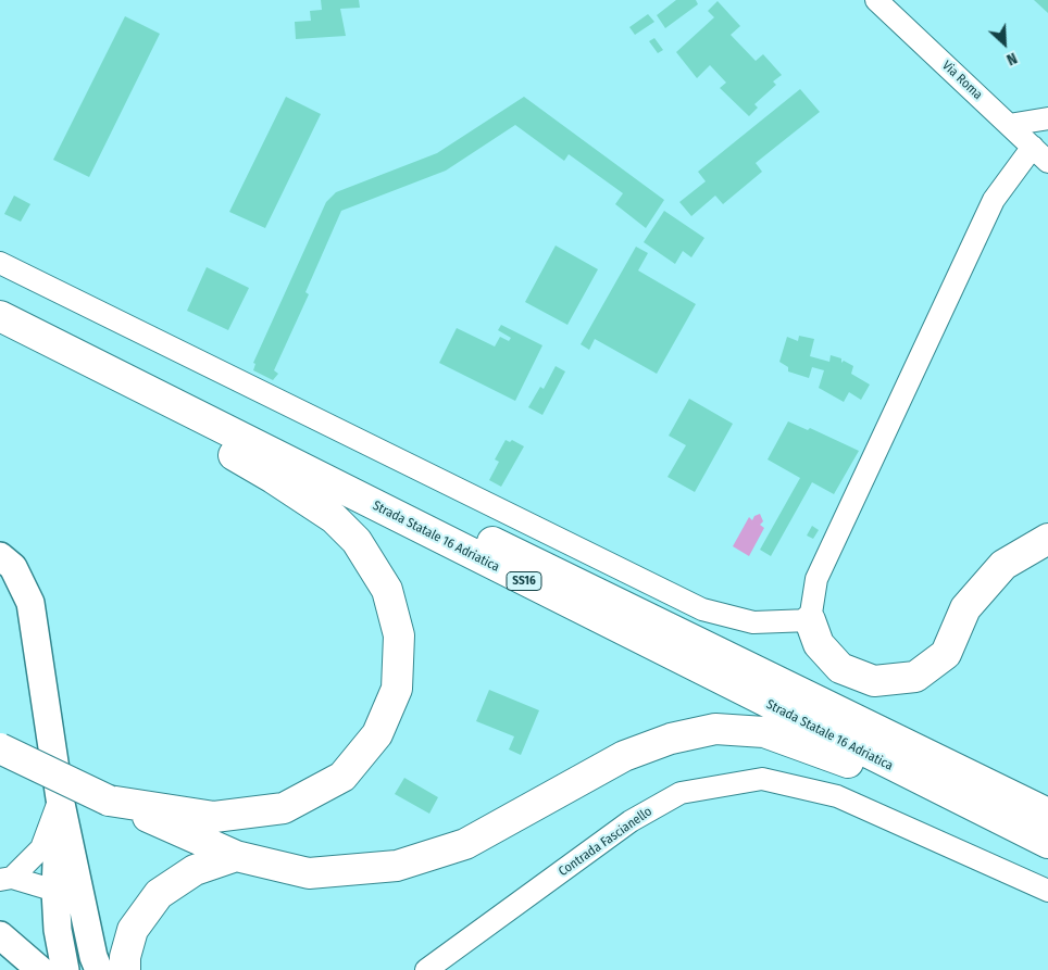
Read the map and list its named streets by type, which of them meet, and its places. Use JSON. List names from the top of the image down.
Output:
{
  "streets": {
    "highway": ["Strada Statale 16 Adriatica", "SS16"],
    "street": ["Via Roma", "Contrada Fascianello"]
  },
  "north": "bottom right"
}
